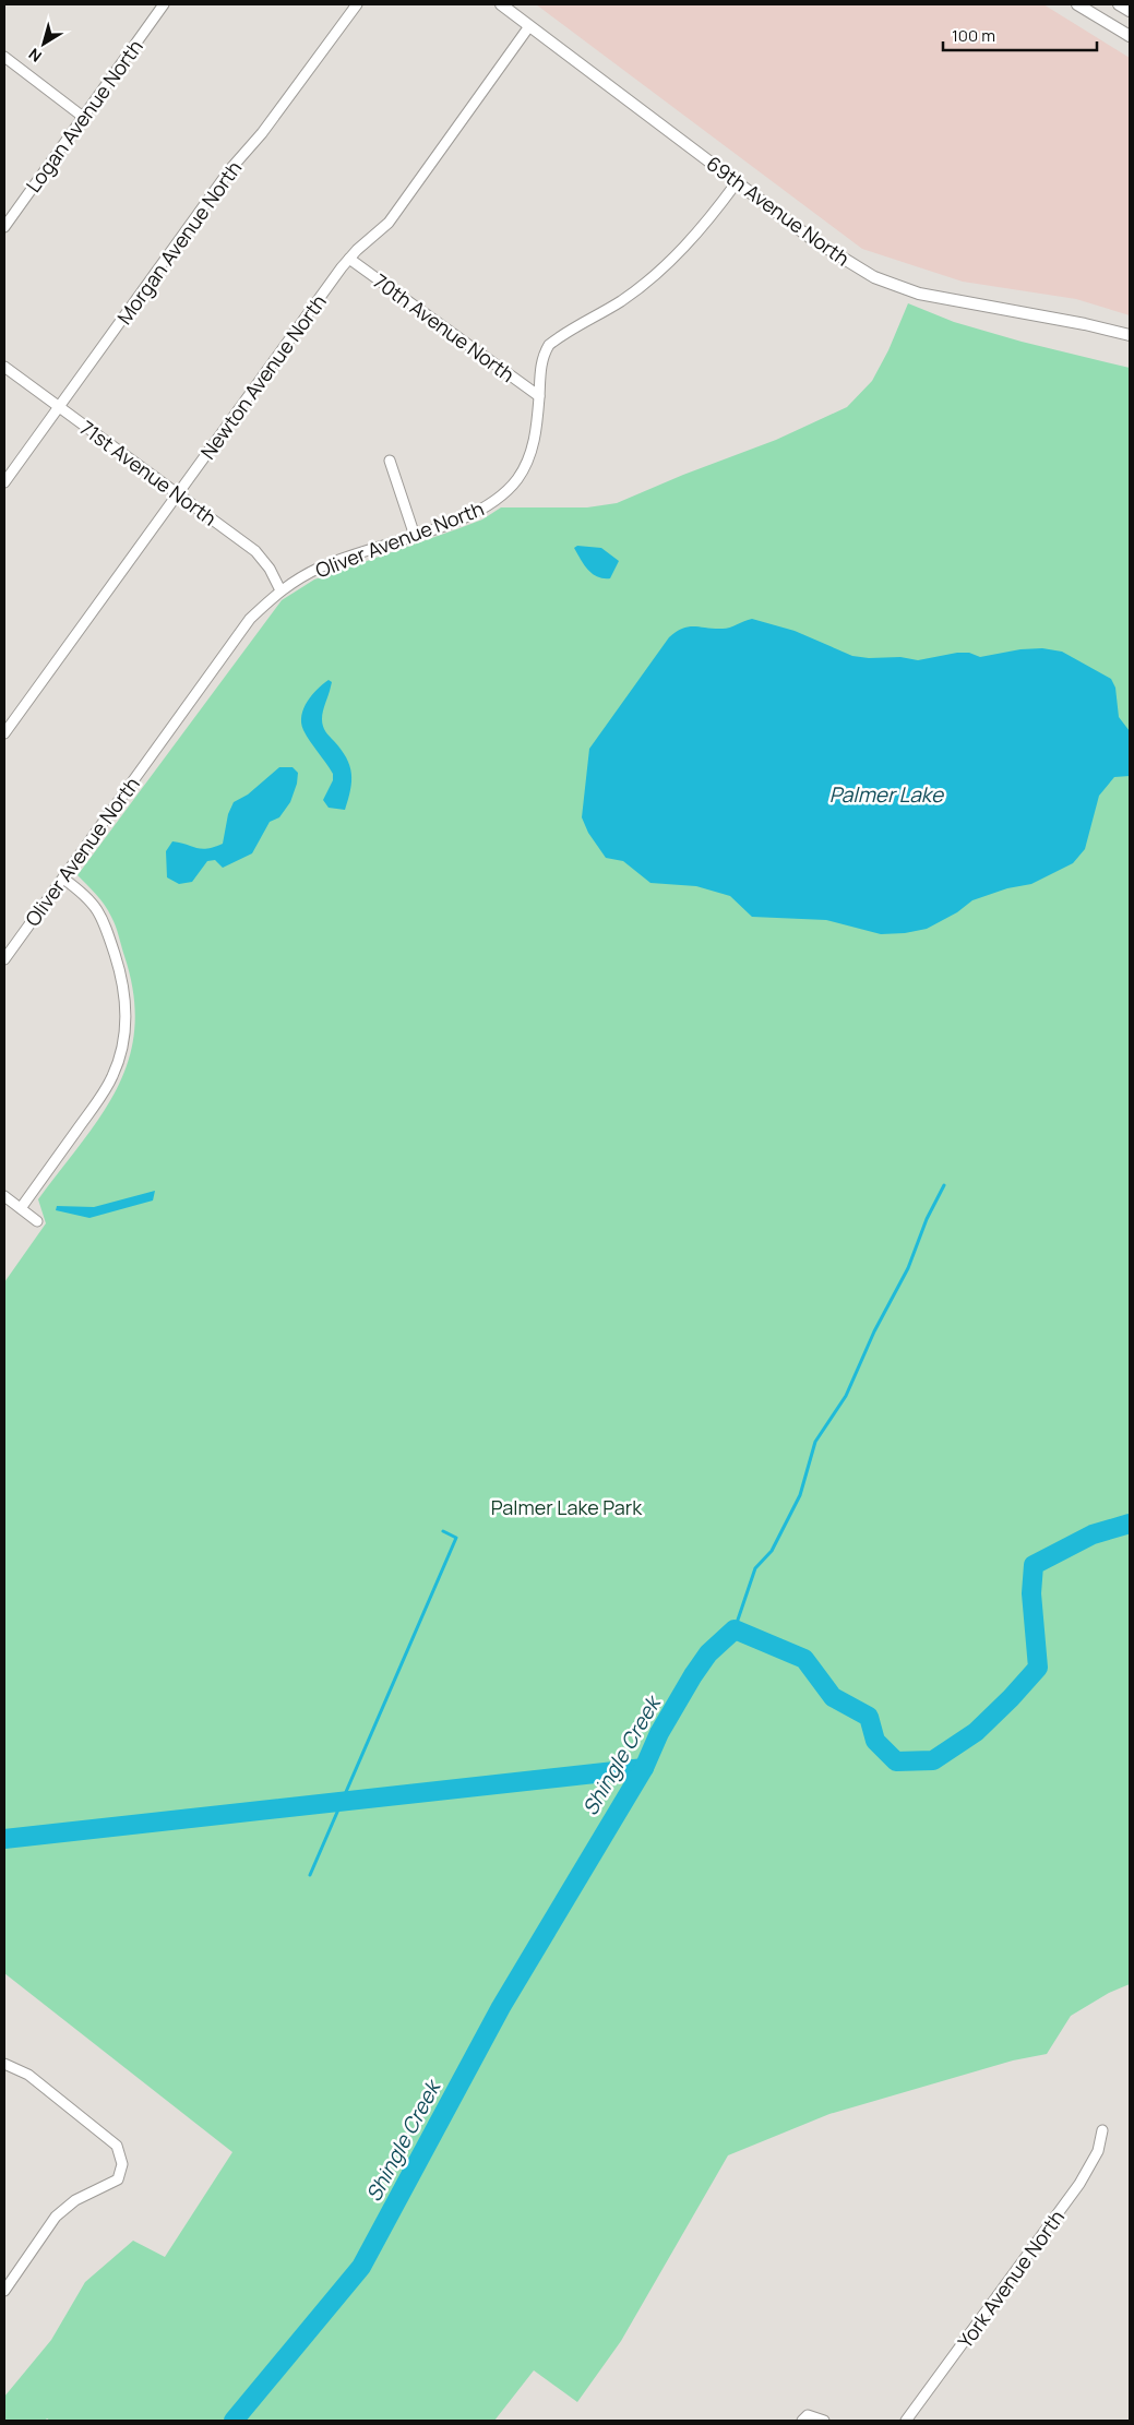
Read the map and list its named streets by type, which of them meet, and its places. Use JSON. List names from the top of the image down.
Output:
{
  "streets": {
    "street": [
      "Logan Avenue North",
      "69th Avenue North",
      "Morgan Avenue North",
      "70th Avenue North",
      "Newton Avenue North",
      "71st Avenue North",
      "Oliver Avenue North",
      "York Avenue North"
    ]
  },
  "crossings": [
    ["69th Avenue North", "Newton Avenue North"],
    ["69th Avenue North", "Oliver Avenue North"],
    ["Morgan Avenue North", "71st Avenue North"],
    ["70th Avenue North", "Newton Avenue North"],
    ["70th Avenue North", "Oliver Avenue North"],
    ["Newton Avenue North", "71st Avenue North"],
    ["71st Avenue North", "Oliver Avenue North"]
  ],
  "water": ["Palmer Lake", "Shingle Creek"],
  "parks": ["Palmer Lake Park"],
  "scale_bar": "100 m",
  "north": "bottom left"
}
